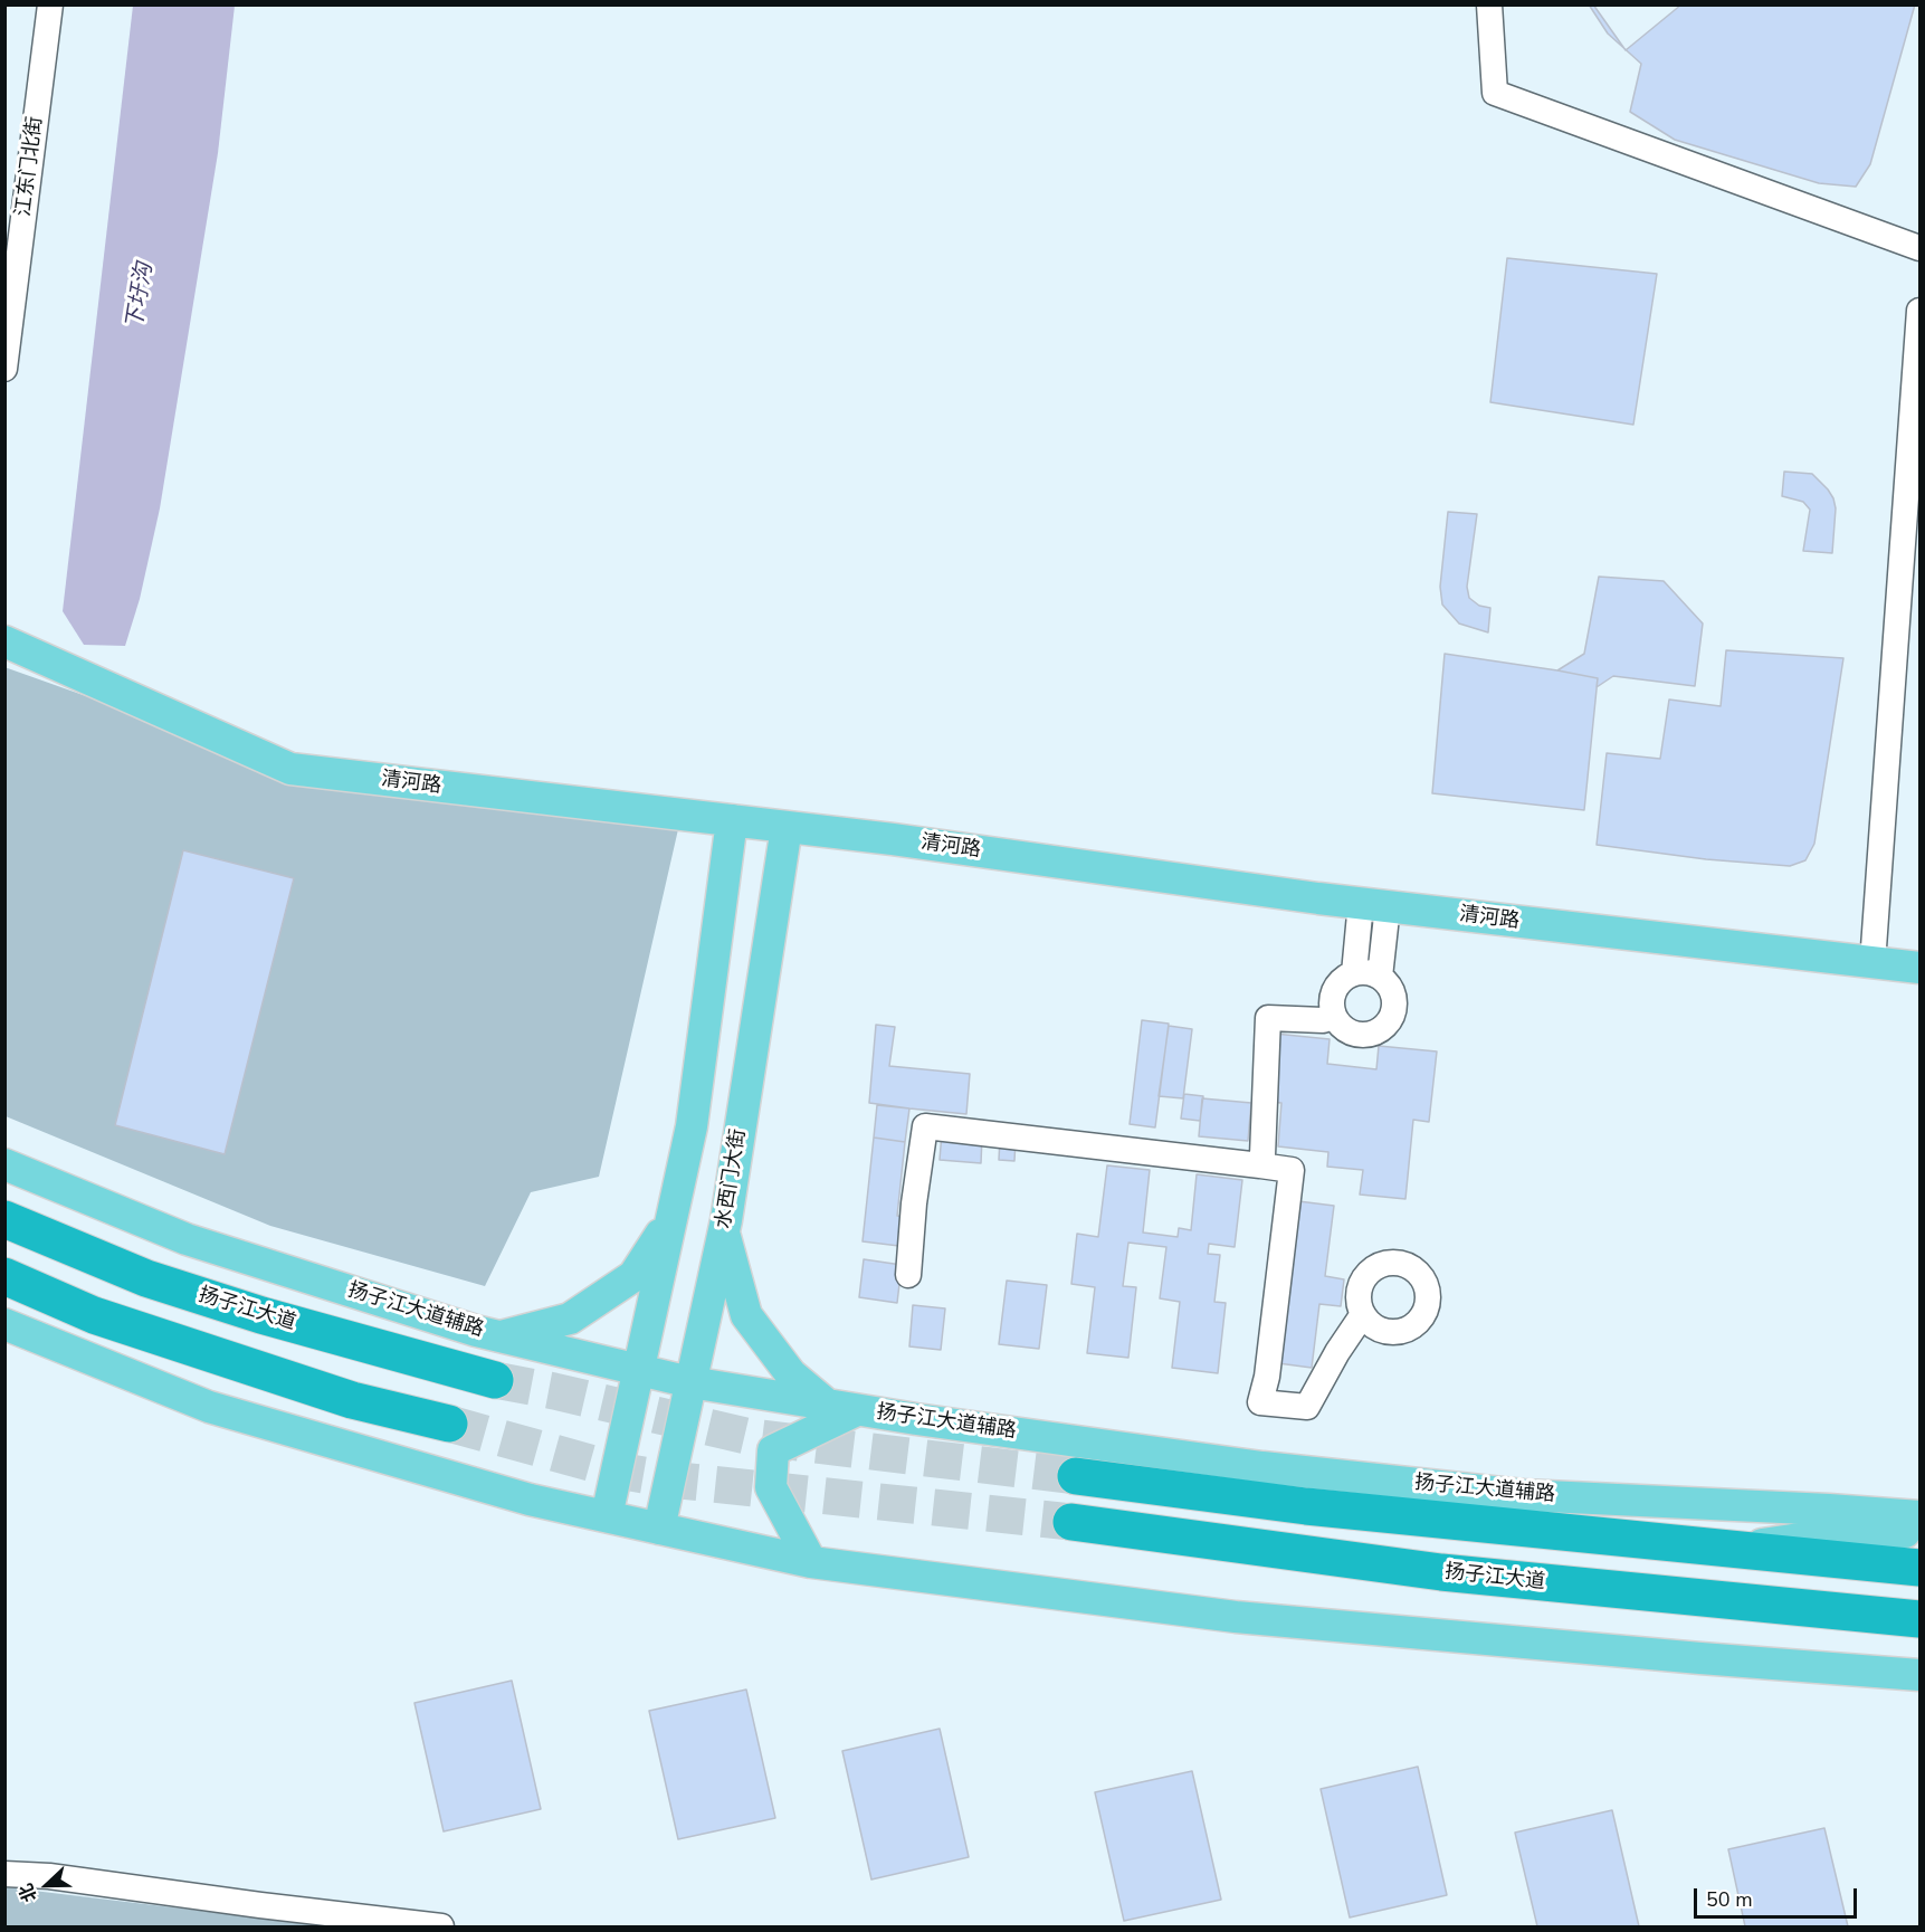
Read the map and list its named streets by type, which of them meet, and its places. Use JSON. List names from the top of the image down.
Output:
{
  "streets": {
    "highway": ["扬子江大道"],
    "main road": ["清河路", "水西门大街", "扬子江大道辅路"],
    "street": ["江东门北街"]
  },
  "crossings": [
    ["清河路", "水西门大街"],
    ["水西门大街", "扬子江大道辅路"]
  ],
  "water": ["下圩沟"],
  "scale_bar": "50 m",
  "north": "left"
}
